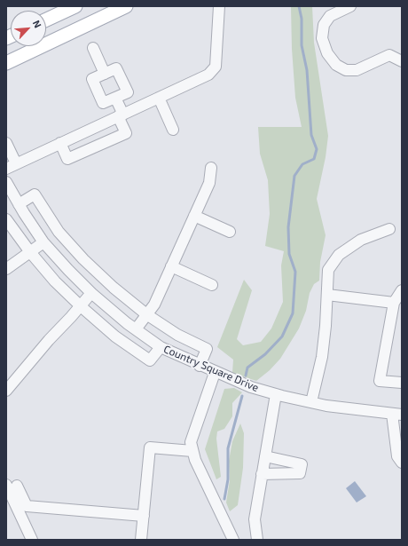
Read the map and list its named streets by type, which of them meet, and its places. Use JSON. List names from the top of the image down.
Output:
{
  "streets": {
    "street": ["Country Square Drive"]
  },
  "north": "top right"
}
